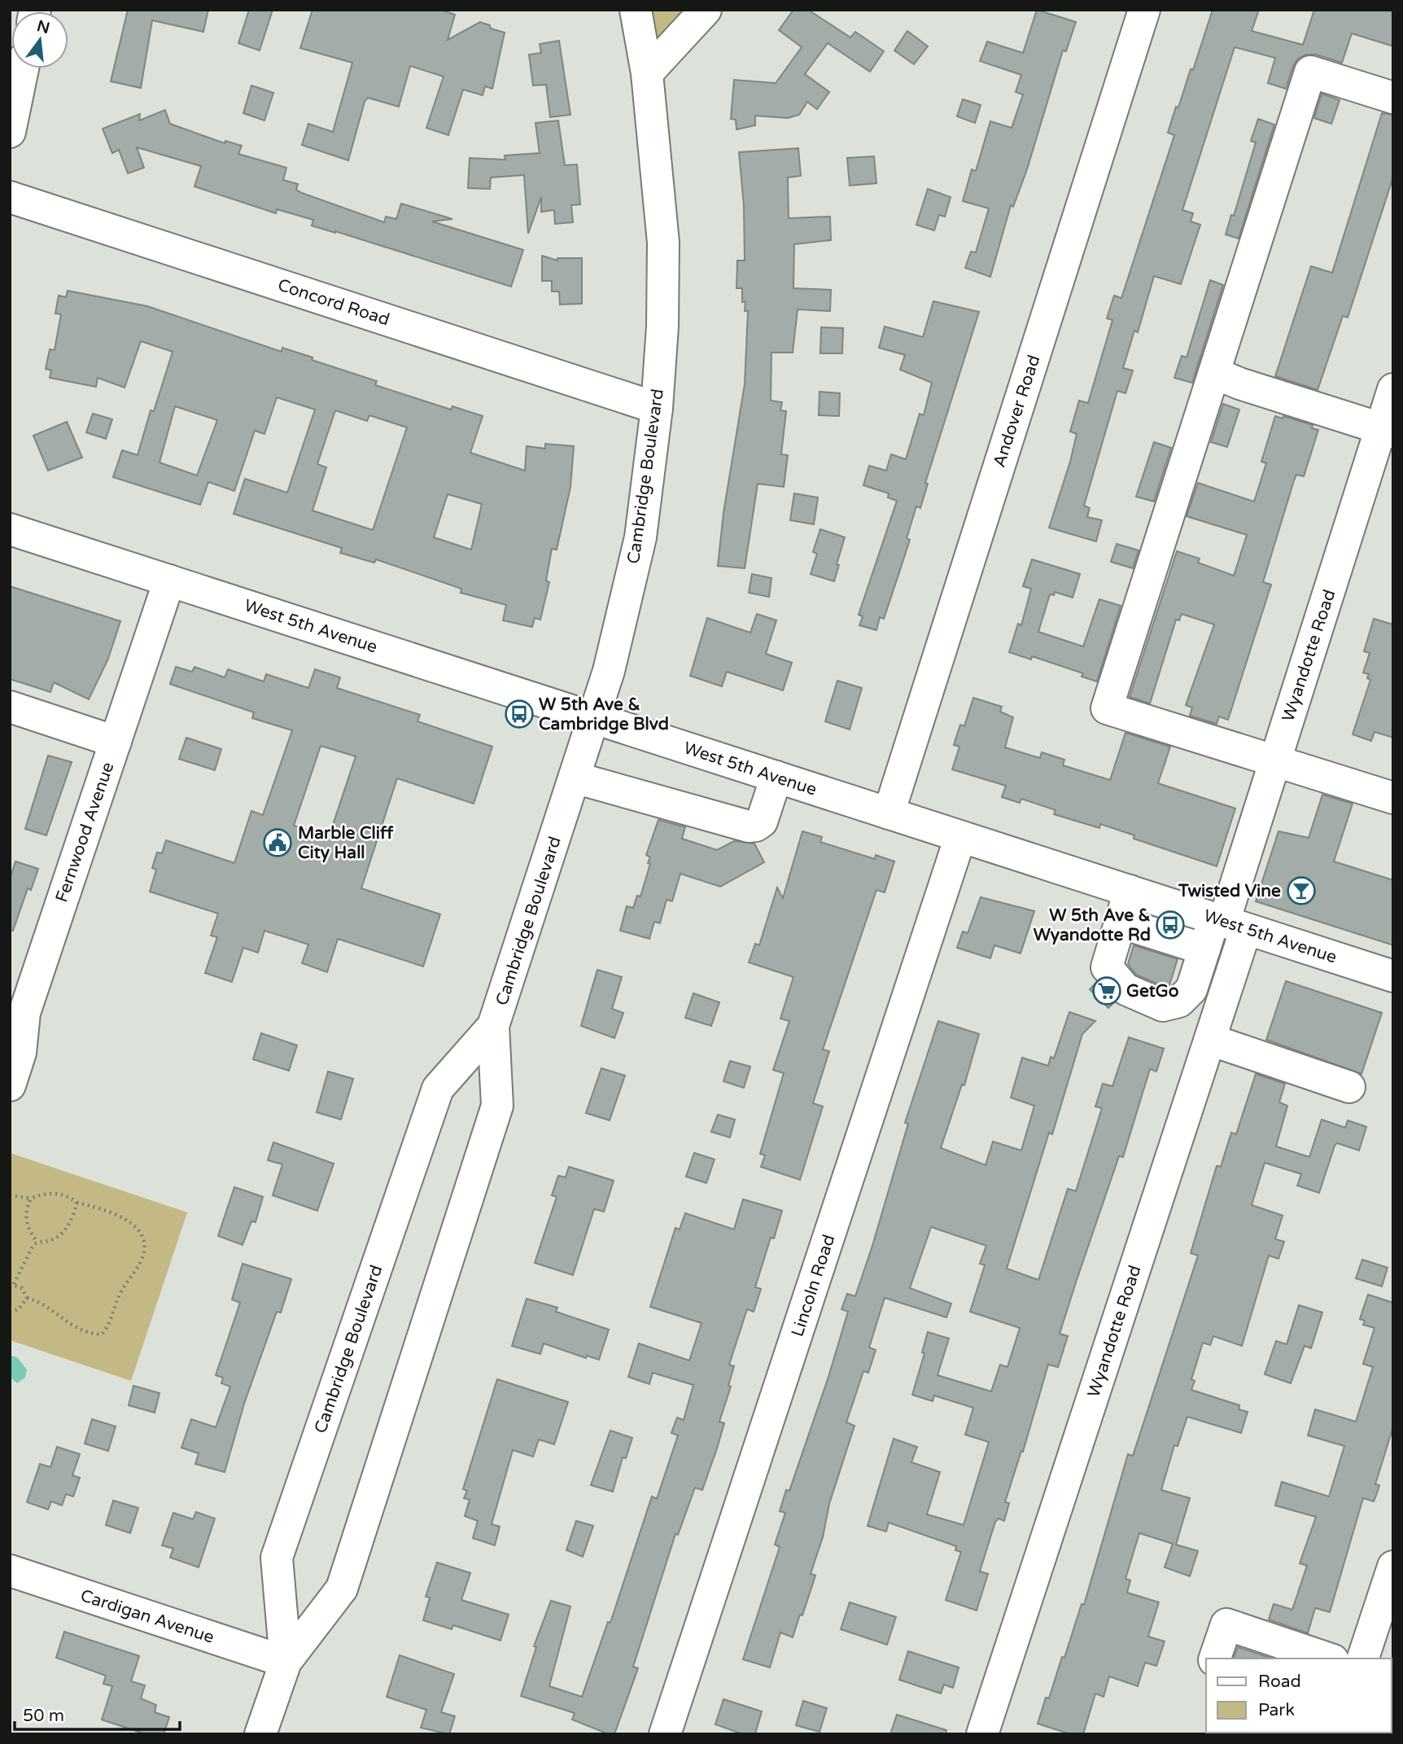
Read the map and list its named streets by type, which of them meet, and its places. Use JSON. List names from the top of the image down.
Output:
{
  "streets": {
    "street": [
      "Concord Road",
      "Andover Road",
      "Cambridge Boulevard",
      "West 5th Avenue",
      "Wyandotte Road",
      "Fernwood Avenue",
      "Lincoln Road",
      "Cardigan Avenue"
    ]
  },
  "crossings": [
    ["Concord Road", "Cambridge Boulevard"],
    ["Andover Road", "West 5th Avenue"],
    ["Cambridge Boulevard", "West 5th Avenue"],
    ["Cambridge Boulevard", "Cardigan Avenue"],
    ["West 5th Avenue", "Wyandotte Road"],
    ["West 5th Avenue", "Fernwood Avenue"],
    ["West 5th Avenue", "Lincoln Road"]
  ],
  "places": {
    "bus stop": ["W 5th Ave & Cambridge Blvd", "W 5th Ave & Wyandotte Rd"],
    "public building": ["Marble Cliff City Hall"],
    "bar": ["Twisted Vine"],
    "supermarket": ["GetGo"]
  },
  "legend": ["Road", "Park"],
  "scale_bar": "50 m",
  "north": "top"
}
